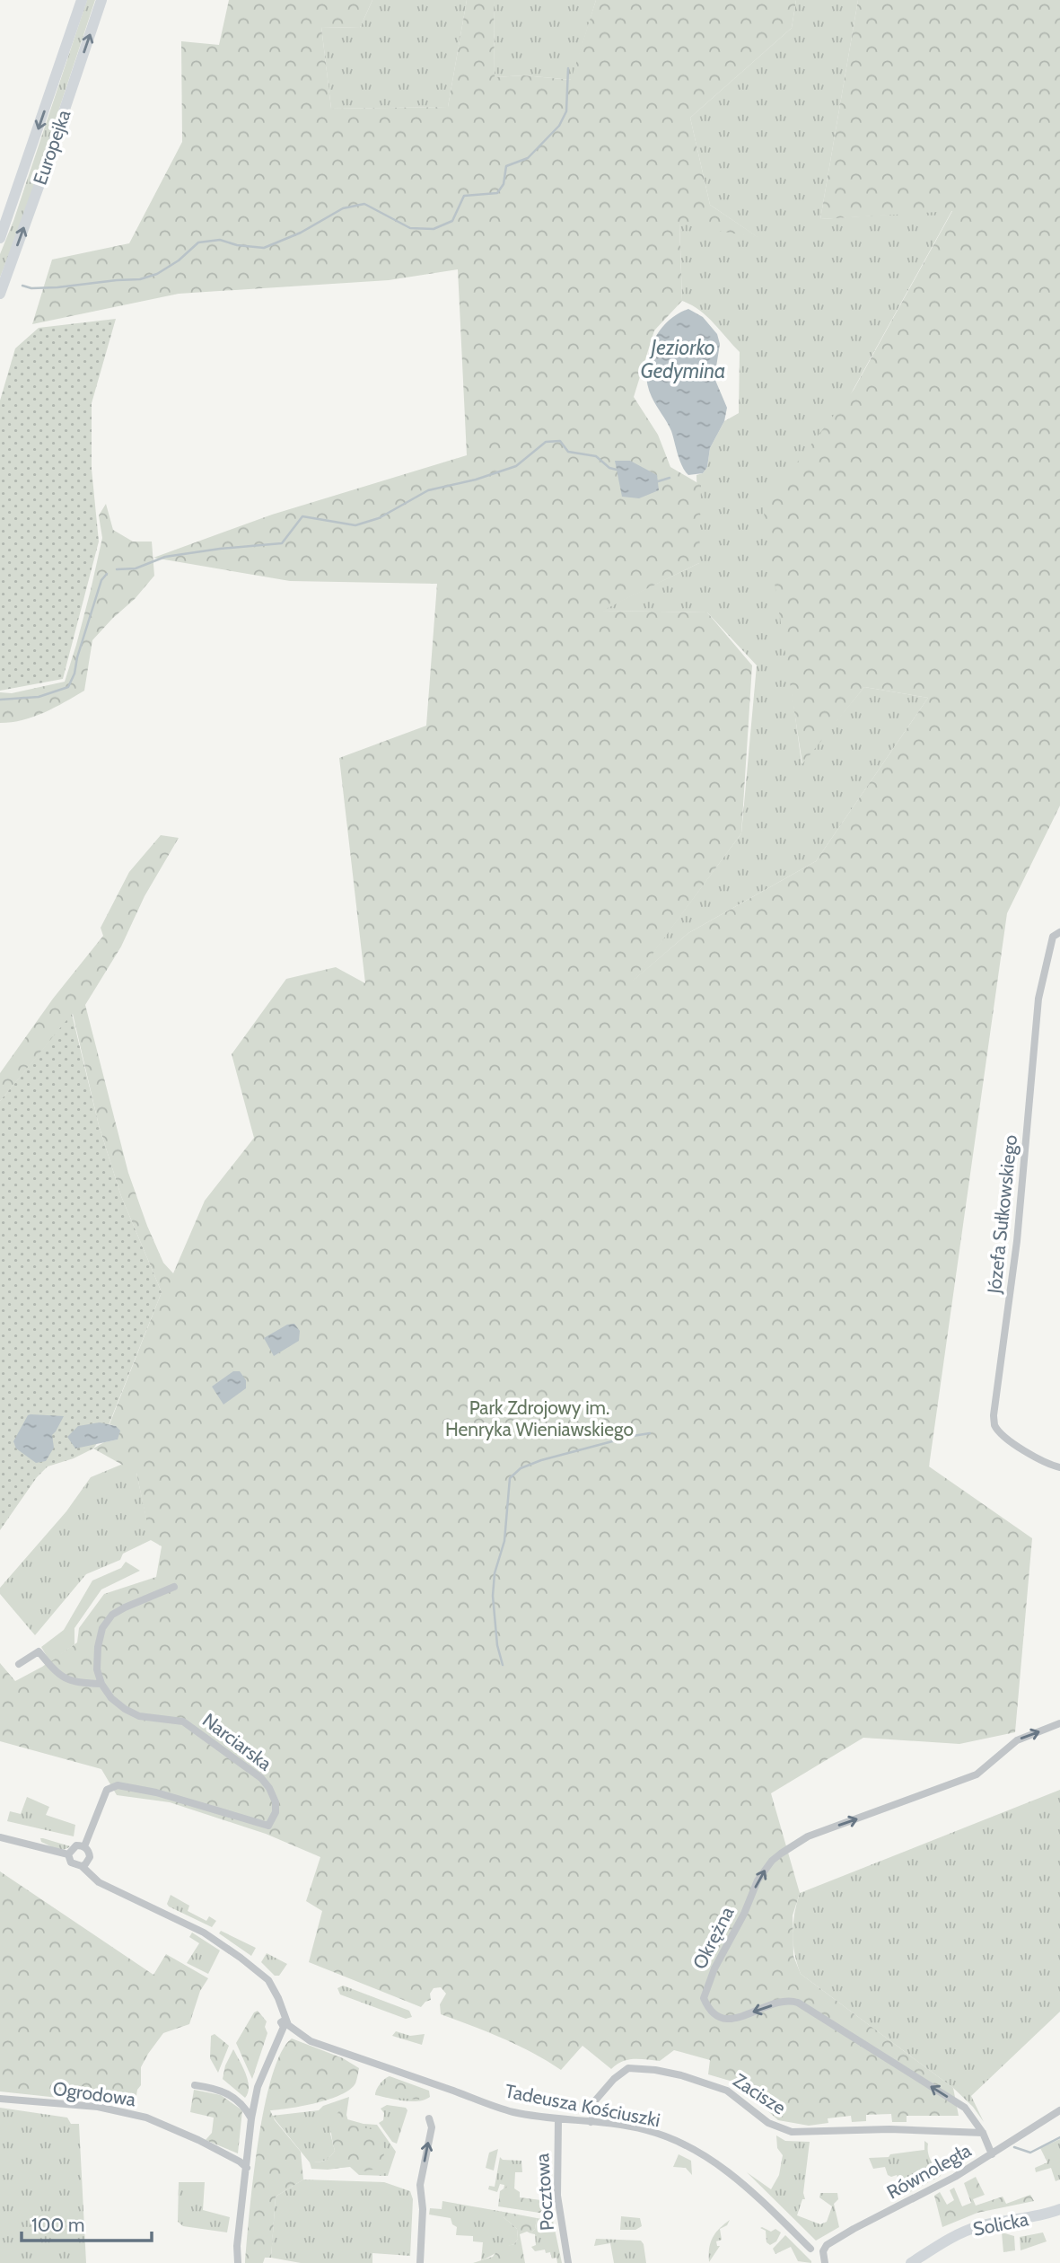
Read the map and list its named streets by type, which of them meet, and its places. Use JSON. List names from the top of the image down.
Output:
{
  "streets": {
    "main road": ["Europejka", "Solicka"],
    "street": [
      "Józefa Sułkowskiego",
      "Narciarska",
      "Okrężna",
      "Ogrodowa",
      "Zacisze",
      "Tadeusza Kościuszki",
      "Równoległa",
      "Pocztowa"
    ]
  },
  "crossings": [
    ["Okrężna", "Zacisze"],
    ["Okrężna", "Równoległa"],
    ["Zacisze", "Tadeusza Kościuszki"],
    ["Tadeusza Kościuszki", "Pocztowa"]
  ],
  "water": ["Jeziorko Gedymina"],
  "parks": ["Park Zdrojowy im. Henryka Wieniawskiego"],
  "scale_bar": "100 m"
}
